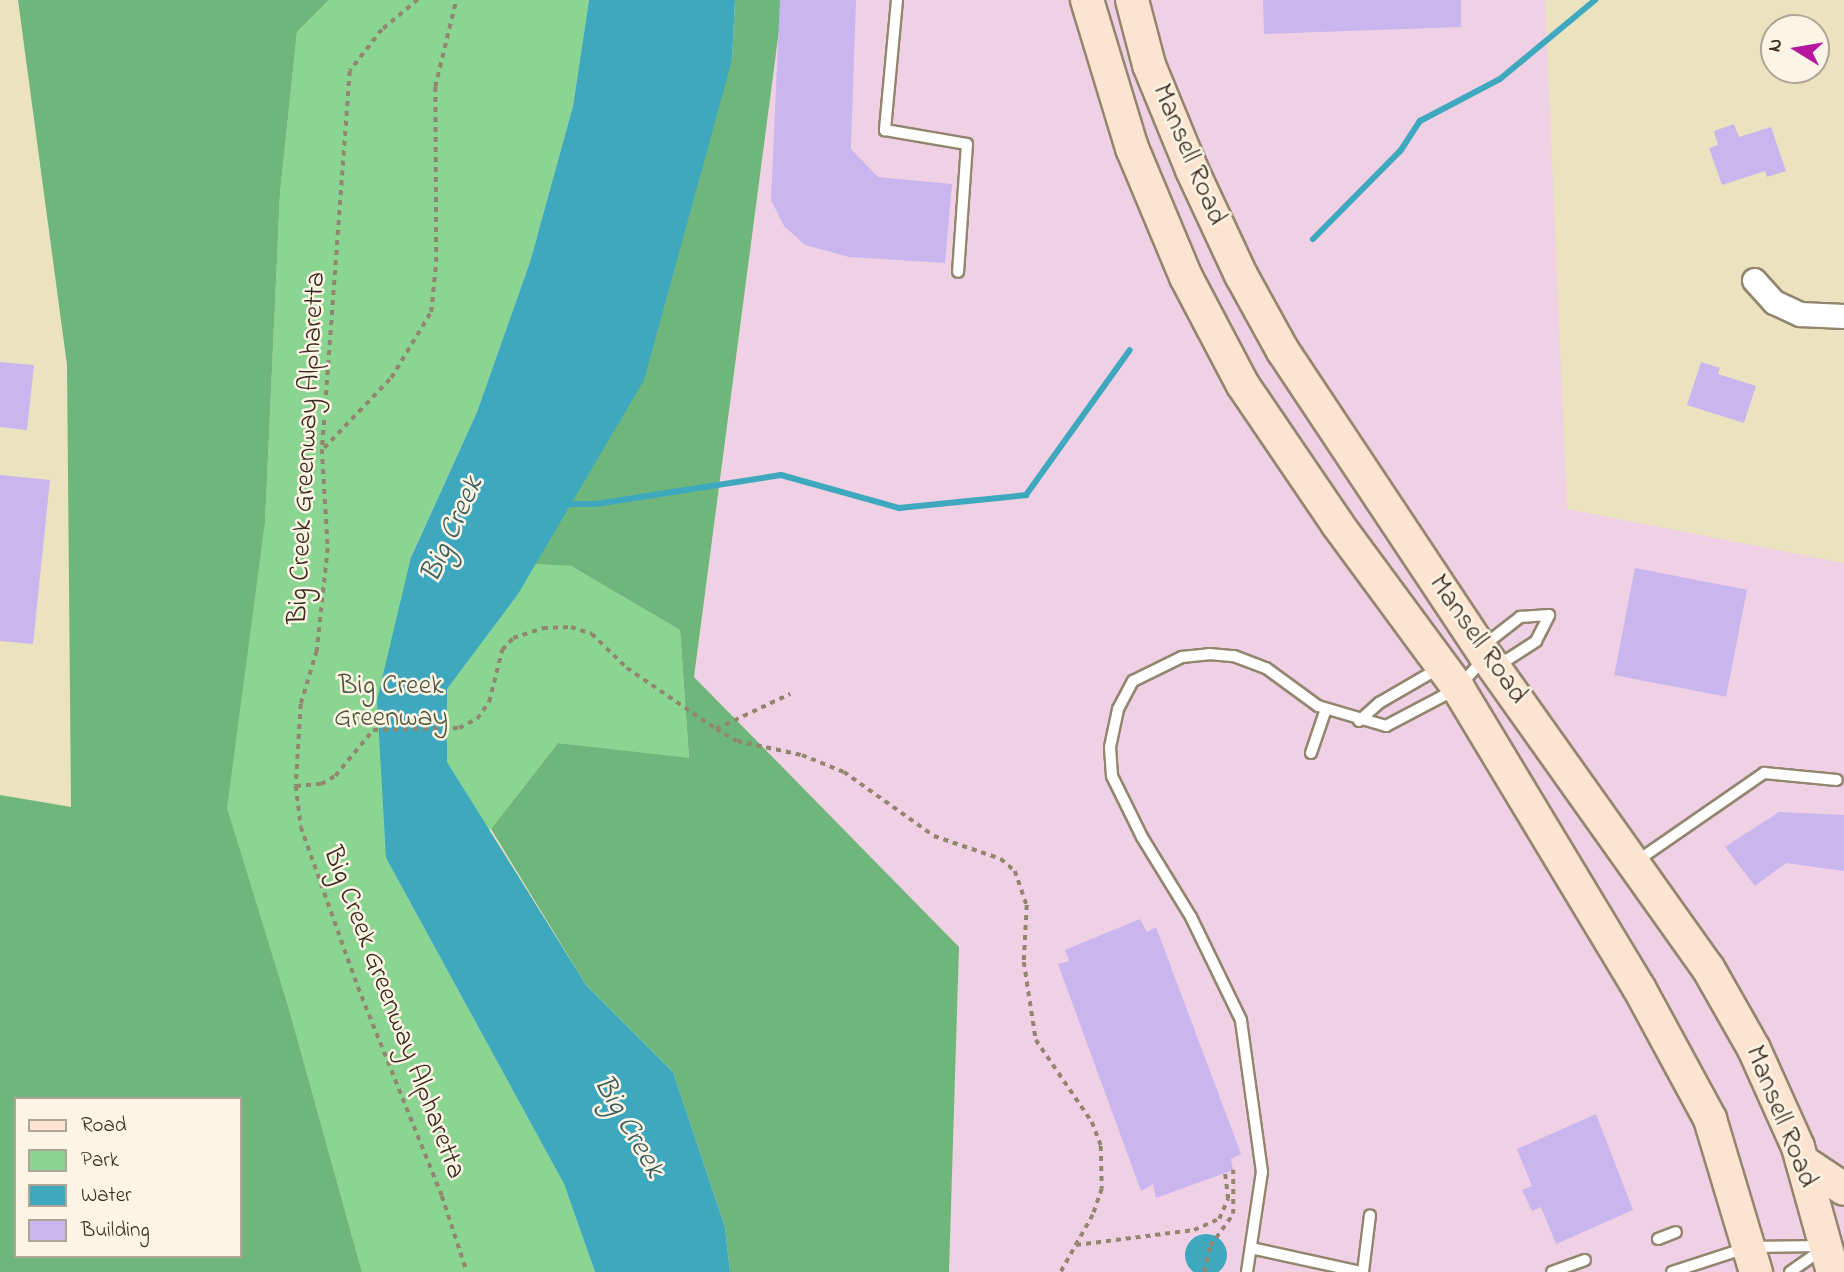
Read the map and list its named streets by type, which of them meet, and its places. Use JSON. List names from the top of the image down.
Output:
{
  "streets": {
    "main road": ["Mansell Road"],
    "path": ["Big Creek Greenway Alpharetta"]
  },
  "water": ["Big Creek"],
  "parks": ["Big Creek Greenway"],
  "legend": [
    "Road",
    "Park",
    "Water",
    "Building"
  ],
  "north": "left"
}
